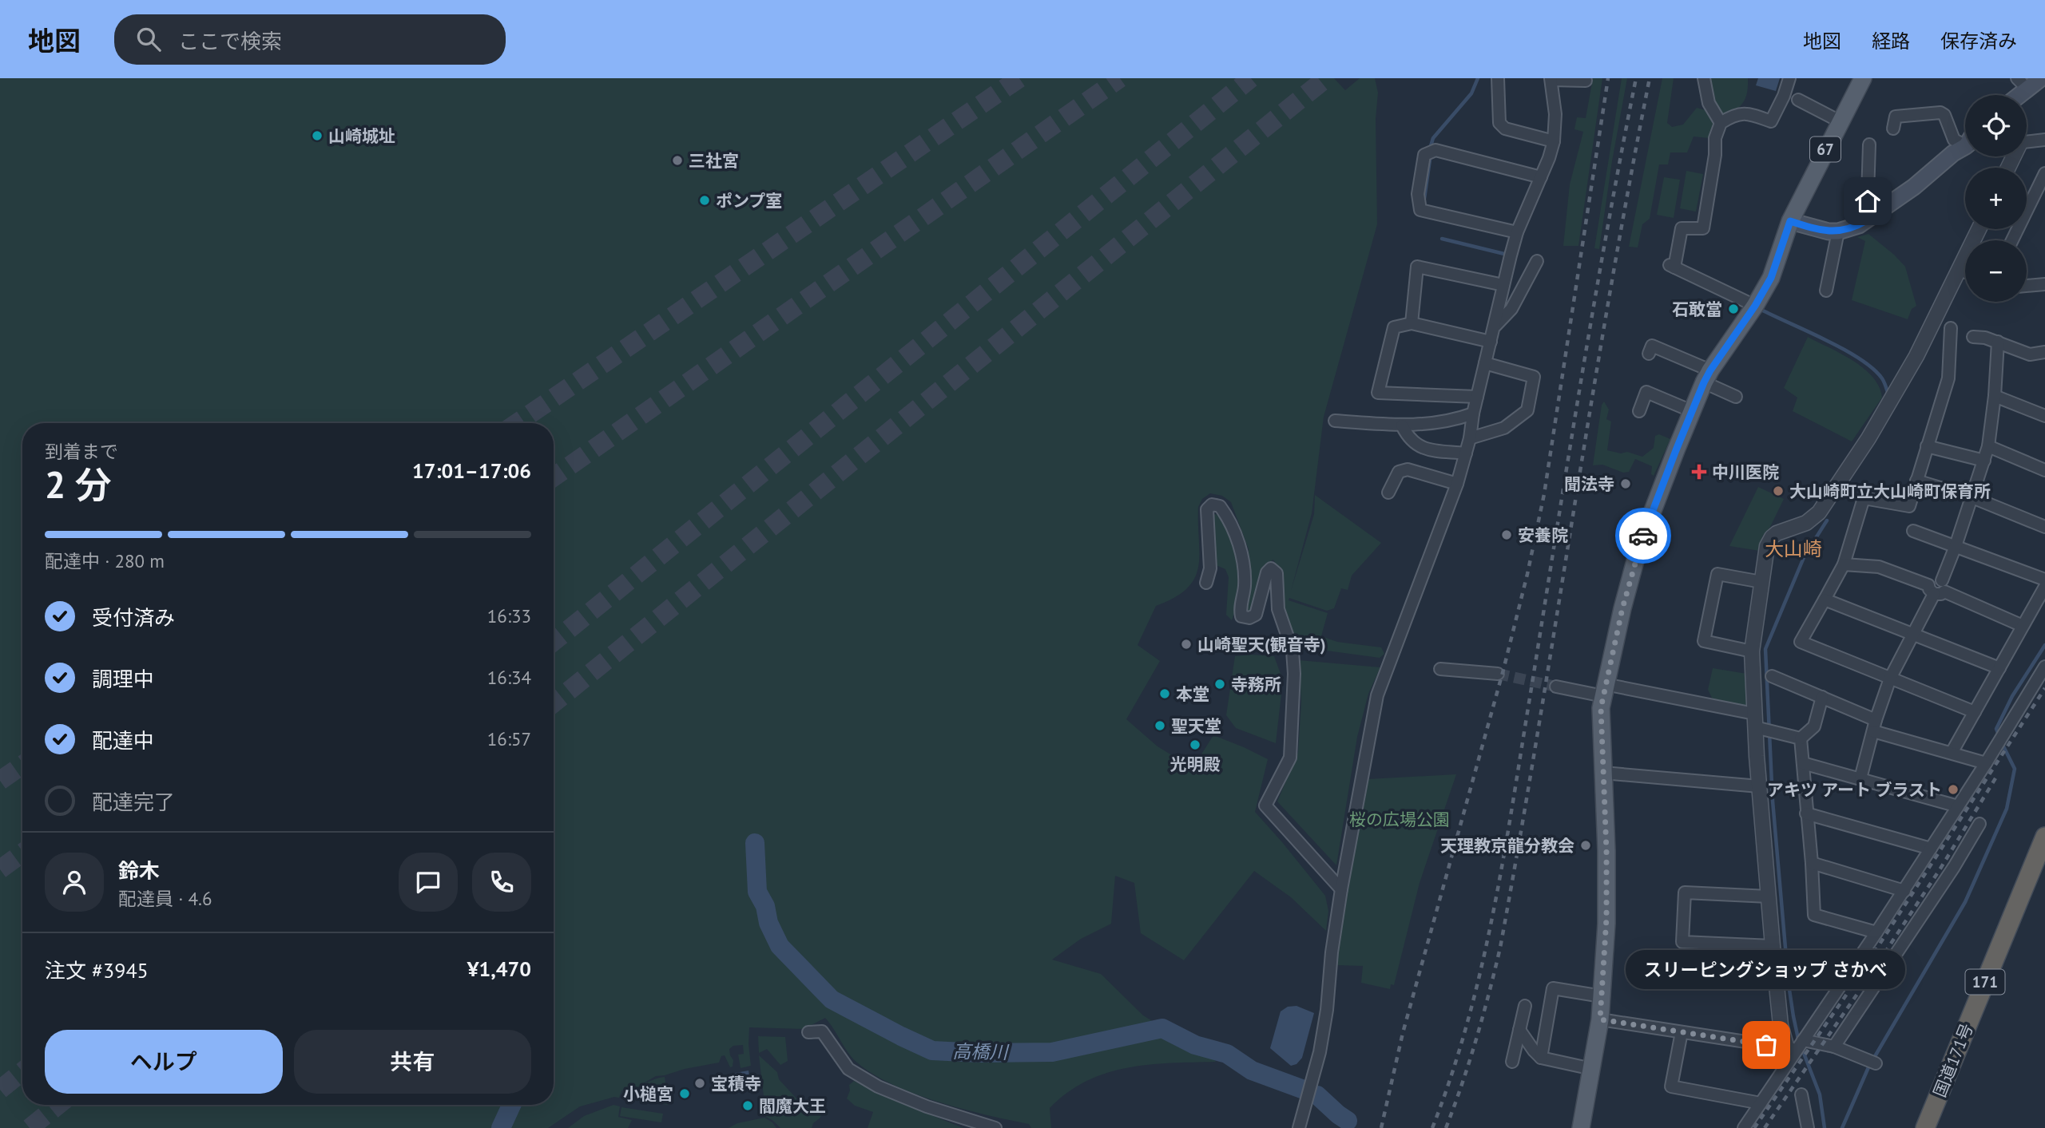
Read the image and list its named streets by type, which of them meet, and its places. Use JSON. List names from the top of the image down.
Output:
{
  "streets": {
    "highway": ["171", "国道171号"],
    "main road": ["67"]
  },
  "districts": ["大山崎"],
  "water": ["高橋川"],
  "parks": ["桜の広場公園"],
  "places": {
    "other": [
      "山崎城址",
      "三社宮",
      "ポンプ室",
      "石敢當",
      "聞法寺",
      "大山崎町立大山崎町保育所",
      "安養院",
      "山崎聖天(観音寺)",
      "寺務所",
      "本堂",
      "聖天堂",
      "光明殿",
      "アキツ アート ブラスト",
      "天理教京龍分教会",
      "スリーピングショップ さかべ",
      "宝積寺",
      "小槌宮",
      "閻魔大王"
    ],
    "health": ["中川医院"]
  },
  "page": {
    "header": "地図",
    "search": "ここで検索",
    "nav": ["地図", "経路", "保存済み"],
    "map_buttons": ["+", "−"],
    "heading": ["2 分", "到着まで", "17:01–17:06"],
    "panel": [
      "鈴木",
      "配達員 · 4.6",
      "注文 #3945",
      "¥1,470"
    ],
    "bar": "配達中 · 280 m",
    "list": [
      ["受付済み", "16:33"],
      ["調理中", "16:34"],
      ["配達中", "16:57"],
      "配達完了"
    ],
    "bubble": "スリーピングショップ さかべ",
    "buttons": ["ヘルプ", "共有"]
  }
}
